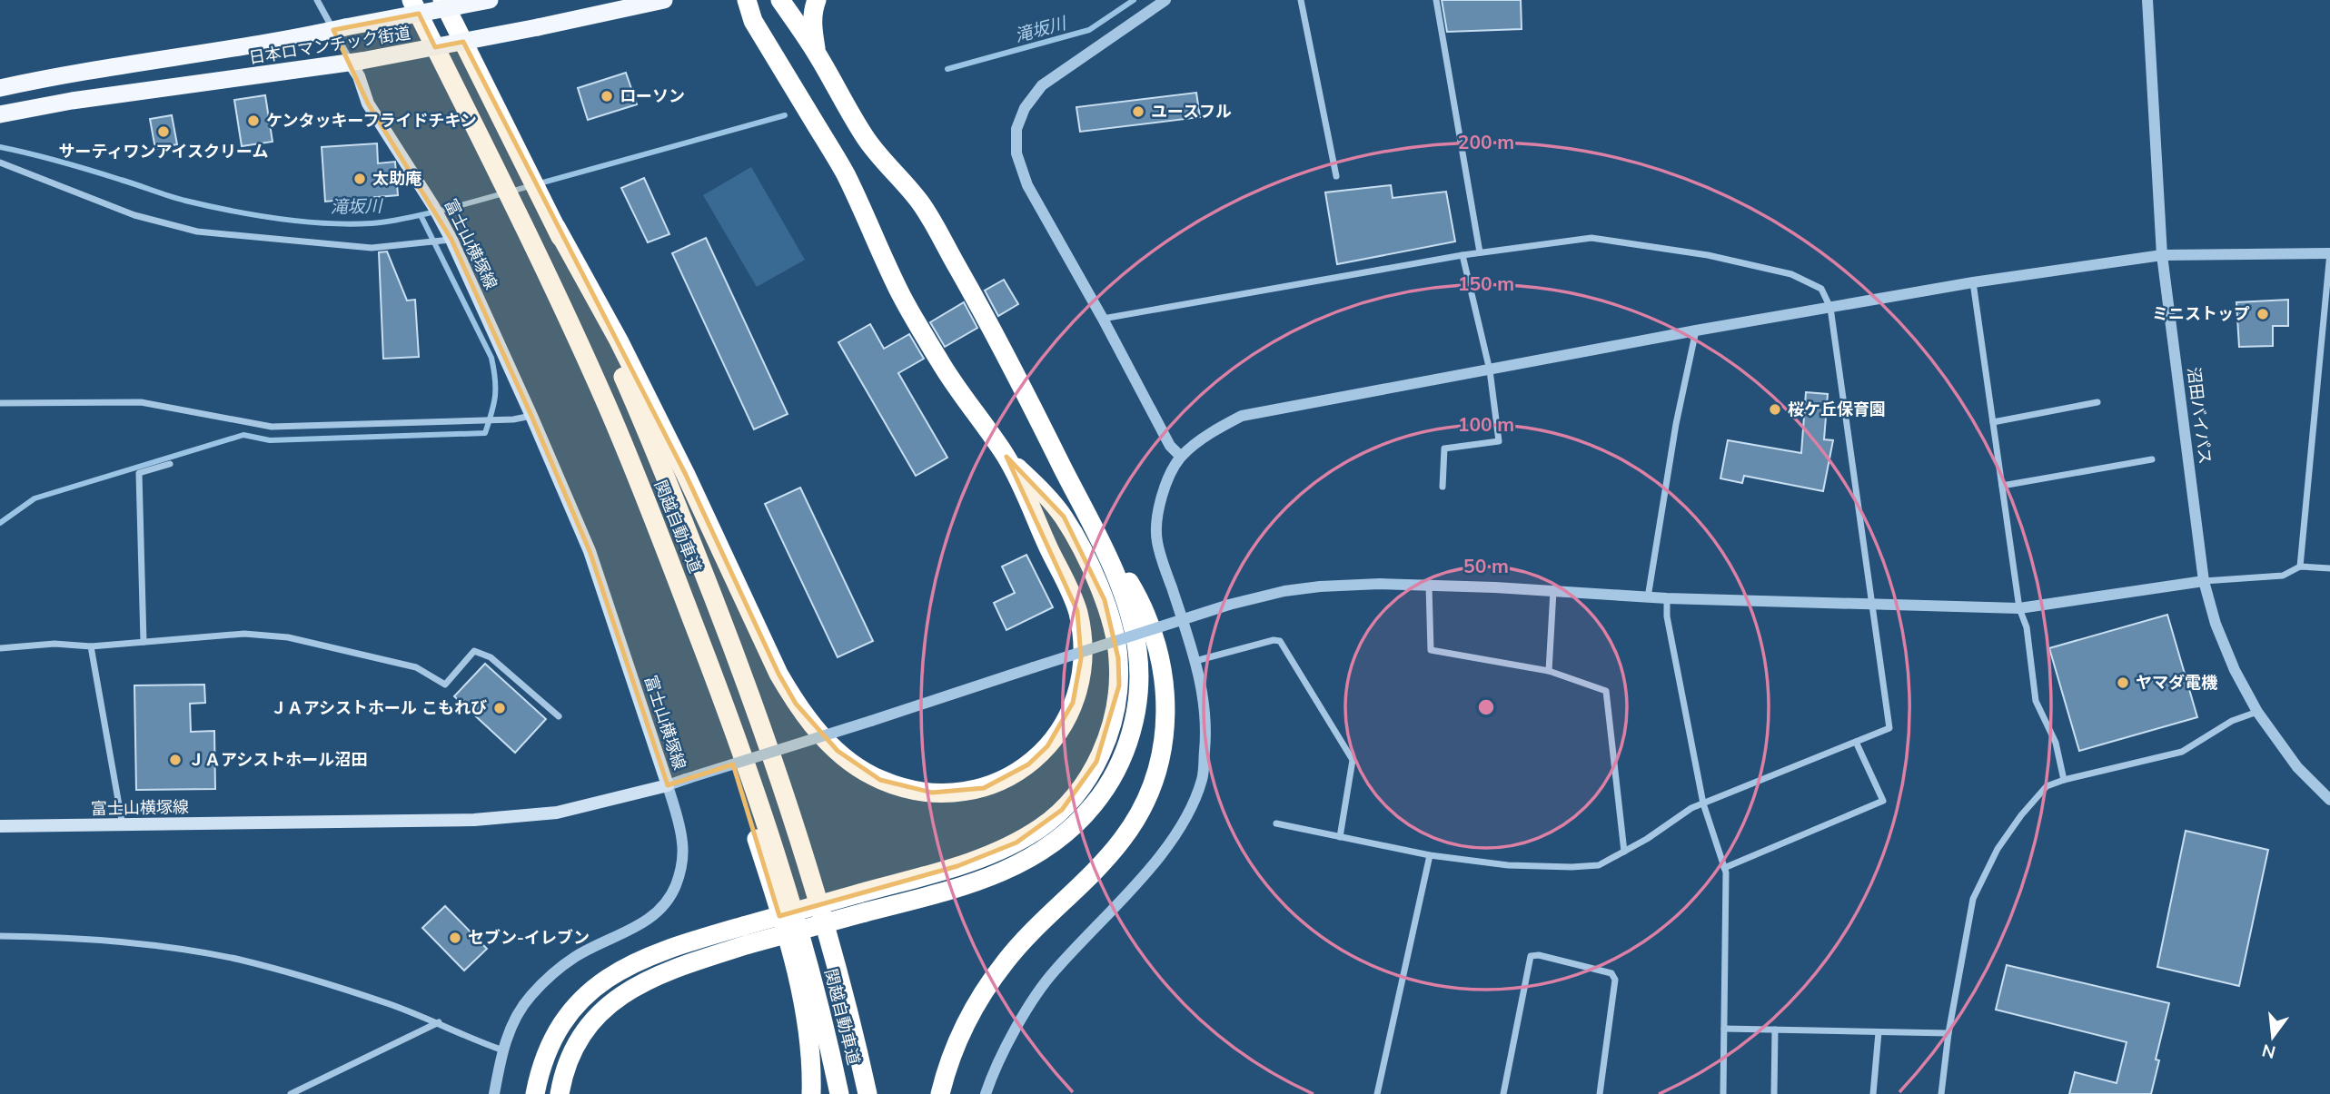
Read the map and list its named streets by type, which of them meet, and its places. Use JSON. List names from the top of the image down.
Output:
{
  "streets": {
    "highway": ["日本ロマンチック街道", "関越自動車道"],
    "main road": ["富士山横塚線"],
    "street": ["沼田バイパス"]
  },
  "crossings": [
    ["日本ロマンチック街道", "富士山横塚線"]
  ],
  "water": ["滝坂川"],
  "places": [
    "ローソン",
    "ユースフル",
    "ケンタッキーフライドチキン",
    "サーティワンアイスクリーム",
    "太助庵",
    "ミニストップ",
    "桜ケ丘保育園",
    "ヤマダ電機",
    "ＪＡアシストホール こもれび",
    "ＪＡアシストホール沼田",
    "セブン-イレブン"
  ],
  "north": "bottom",
  "rings": [
    "200 m",
    "150 m",
    "100 m",
    "50 m"
  ]
}
